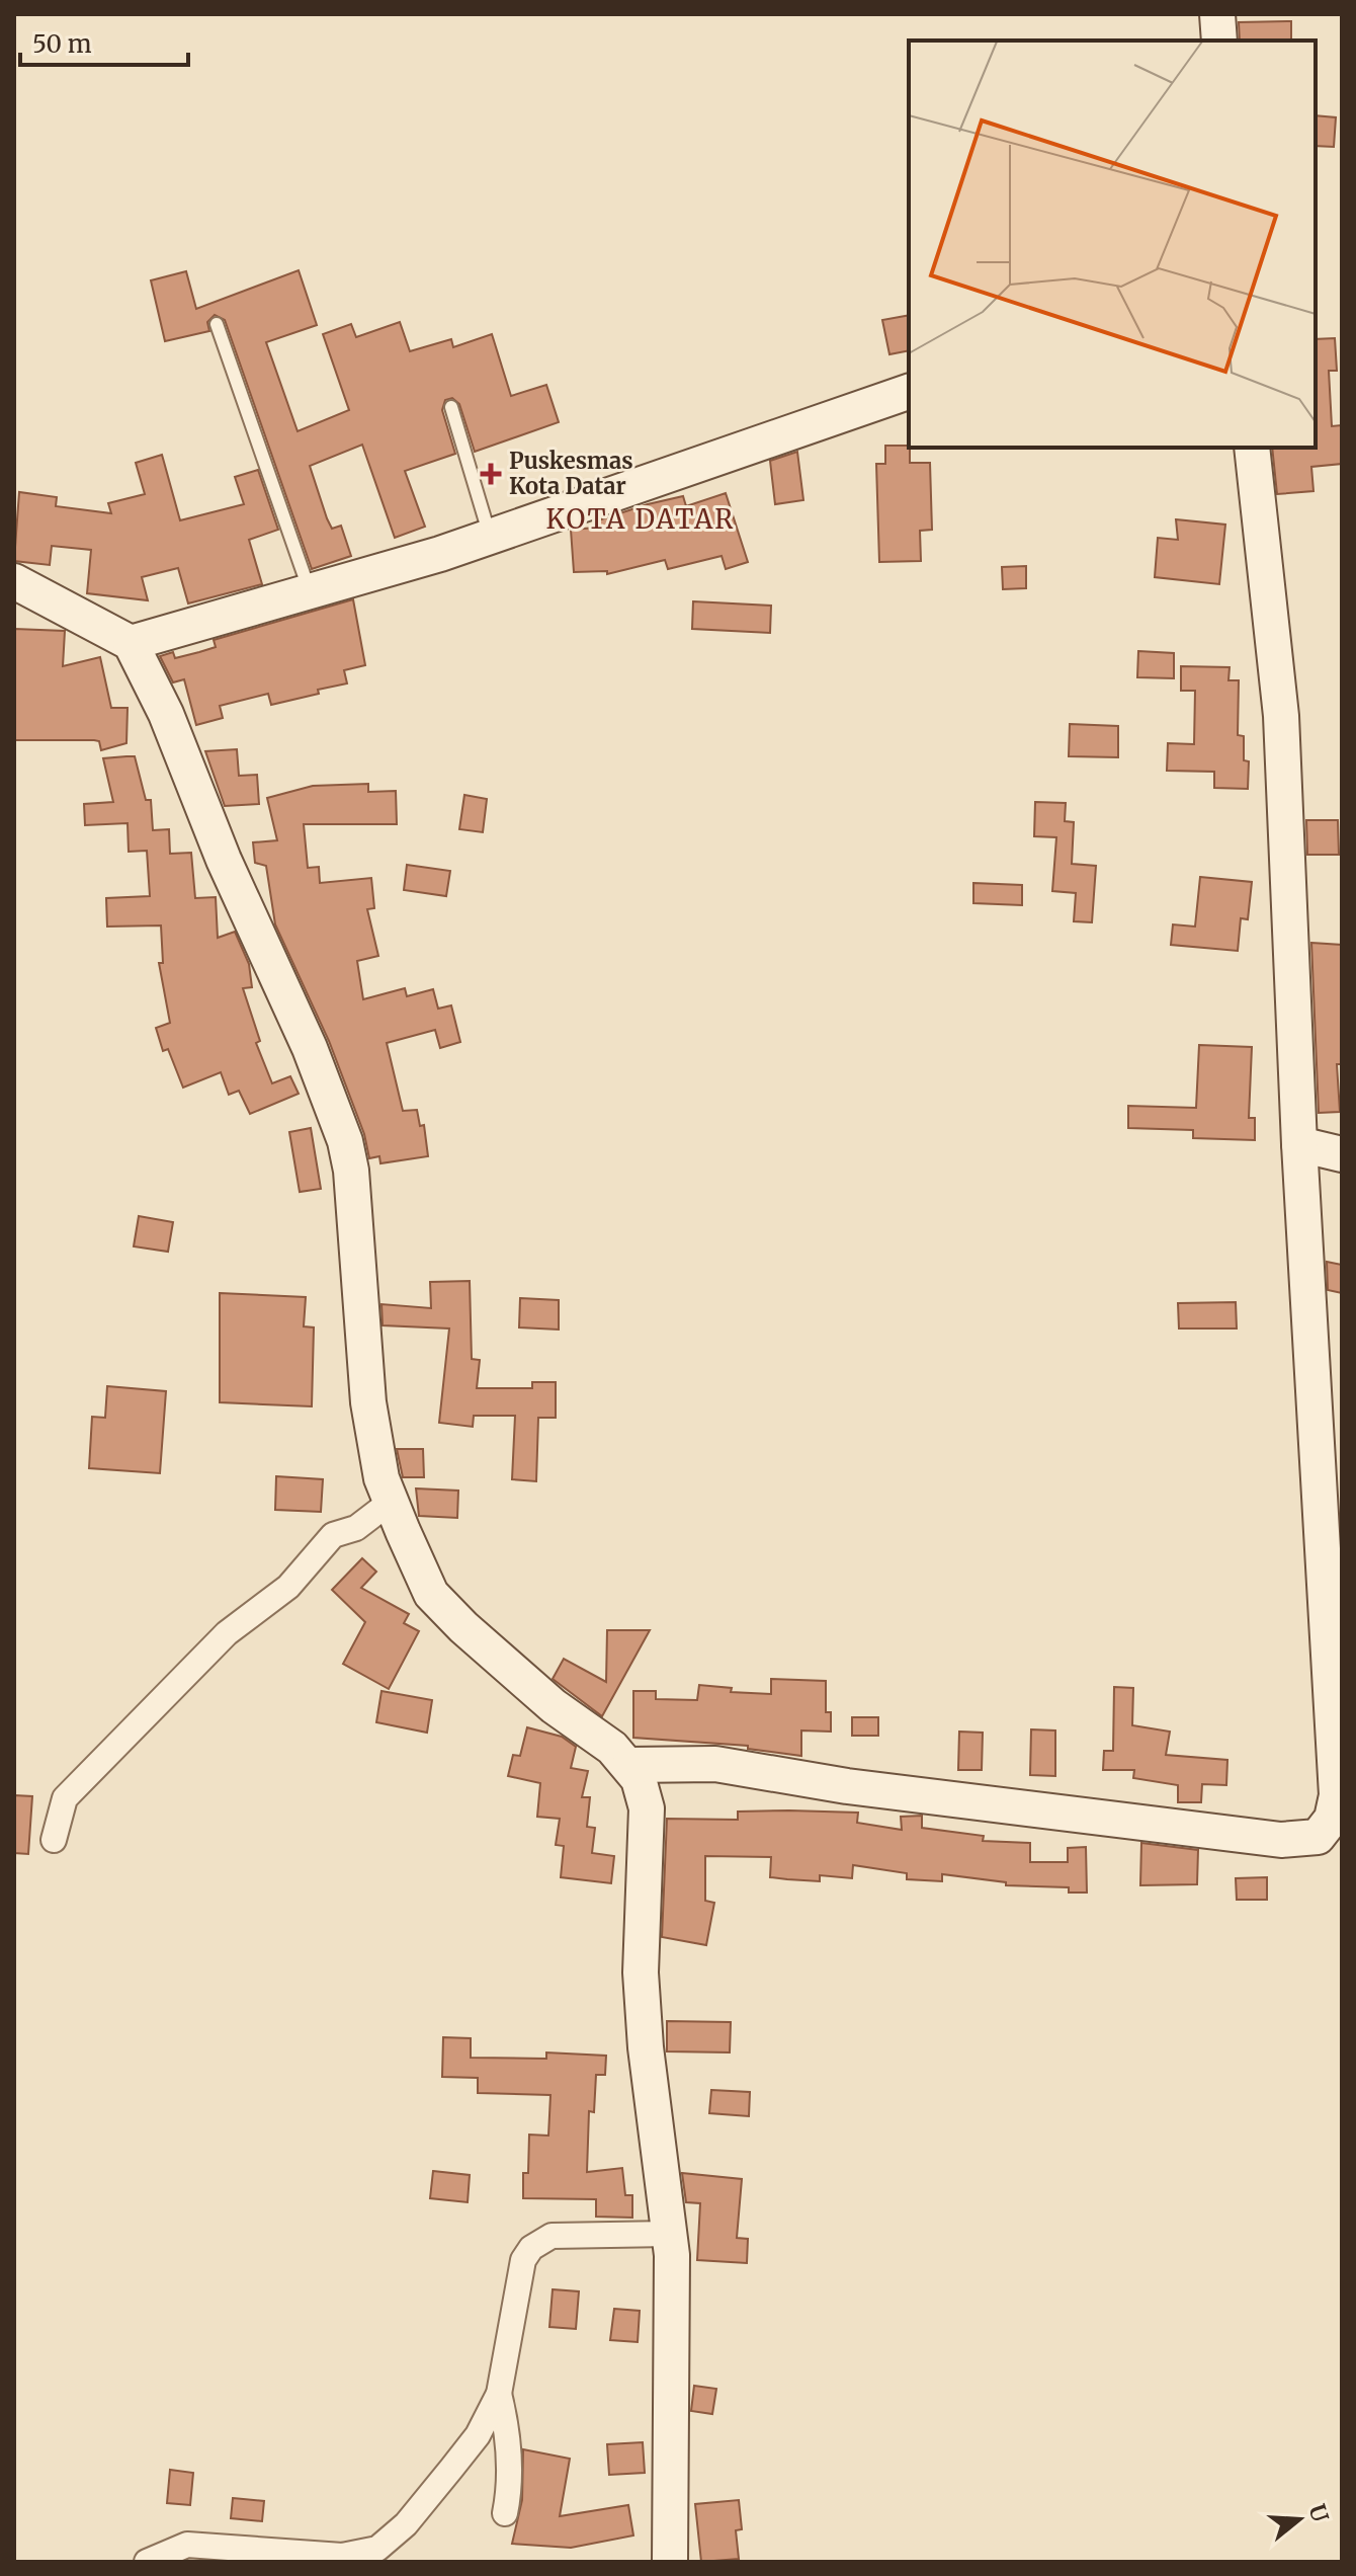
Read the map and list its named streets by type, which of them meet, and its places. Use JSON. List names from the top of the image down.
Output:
{
  "districts": ["KOTA DATAR"],
  "places": {
    "health": ["Puskesmas Kota Datar"]
  },
  "scale_bar": "50 m",
  "north": "right"
}
